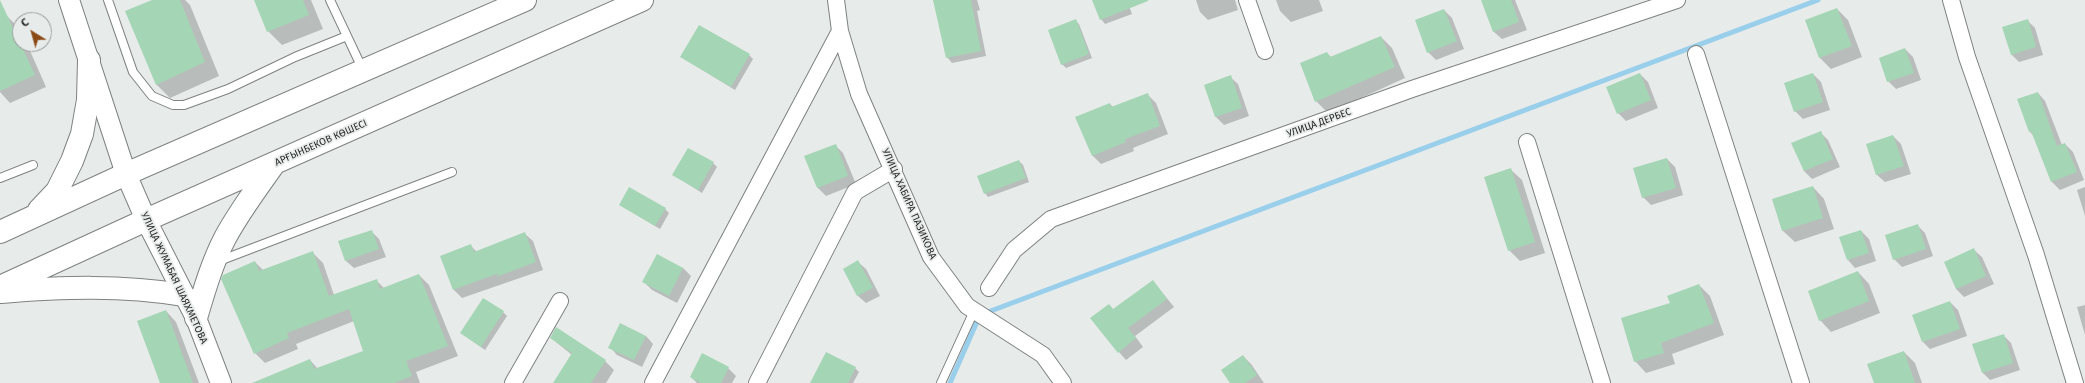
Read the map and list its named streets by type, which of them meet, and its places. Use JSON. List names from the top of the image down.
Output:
{
  "streets": {
    "main road": ["АРҒЫНБЕКОВ КӨШЕСІ"],
    "street": ["УЛИЦА ДЕРБЕС", "УЛИЦА ХАБИРА ПАЗИКОВА", "УЛИЦА ЖУМАБАЯ ШАЯХМЕТОВА"]
  },
  "crossings": [
    ["АРҒЫНБЕКОВ КӨШЕСІ", "УЛИЦА ЖУМАБАЯ ШАЯХМЕТОВА"]
  ],
  "north": "top left"
}
